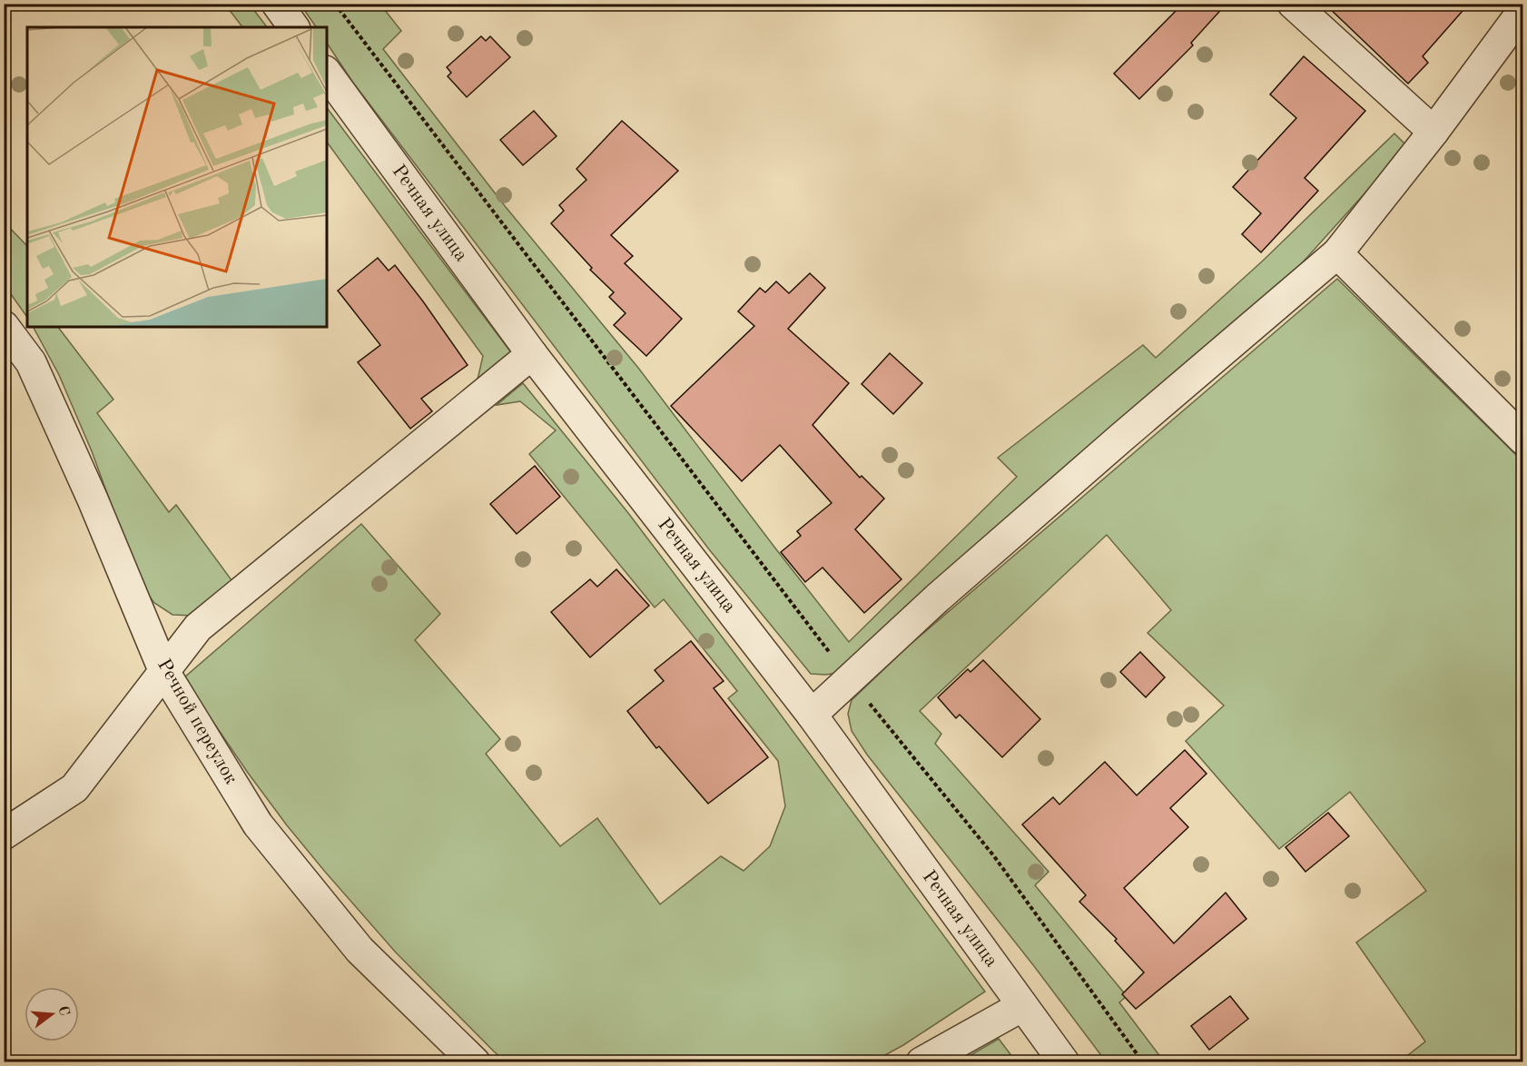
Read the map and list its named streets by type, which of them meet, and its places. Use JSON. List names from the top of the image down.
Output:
{
  "streets": {
    "street": ["Речная улица", "Речной переулок"]
  },
  "north": "right"
}
